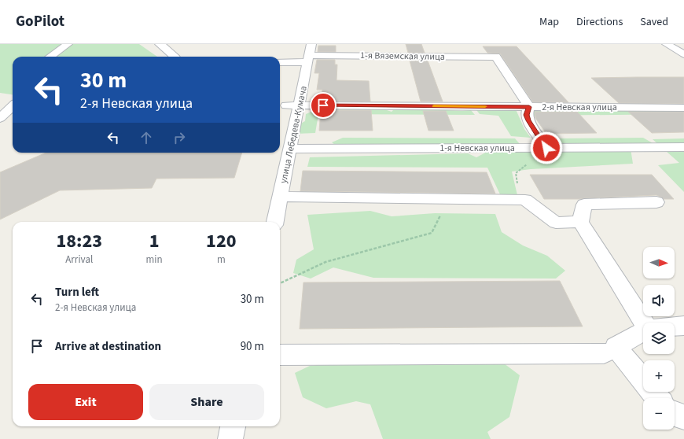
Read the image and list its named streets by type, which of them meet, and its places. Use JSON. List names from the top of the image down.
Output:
{
  "streets": {
    "street": [
      "1-я Вяземская улица",
      "2-я Невская улица",
      "улица Лебедева-Кумача",
      "1-я Невская улица"
    ]
  },
  "crossings": [
    ["1-я Вяземская улица", "2-я Невская улица"],
    ["1-я Вяземская улица", "улица Лебедева-Кумача"],
    ["2-я Невская улица", "улица Лебедева-Кумача"],
    ["улица Лебедева-Кумача", "1-я Невская улица"]
  ],
  "north": "right",
  "page": {
    "header": "GoPilot",
    "nav": ["Map", "Directions", "Saved"],
    "turn": ["30 m", "2-я Невская улица"],
    "eta": [
      "18:23",
      "Arrival",
      "1",
      "min",
      "120",
      "m"
    ],
    "map_buttons": ["+", "−"],
    "list": [
      {
        "name": "Turn left",
        "note": "2-я Невская улица",
        "value": "30 m"
      },
      {
        "name": "Arrive at destination",
        "value": "90 m"
      }
    ],
    "buttons": ["Exit", "Share"]
  }
}
